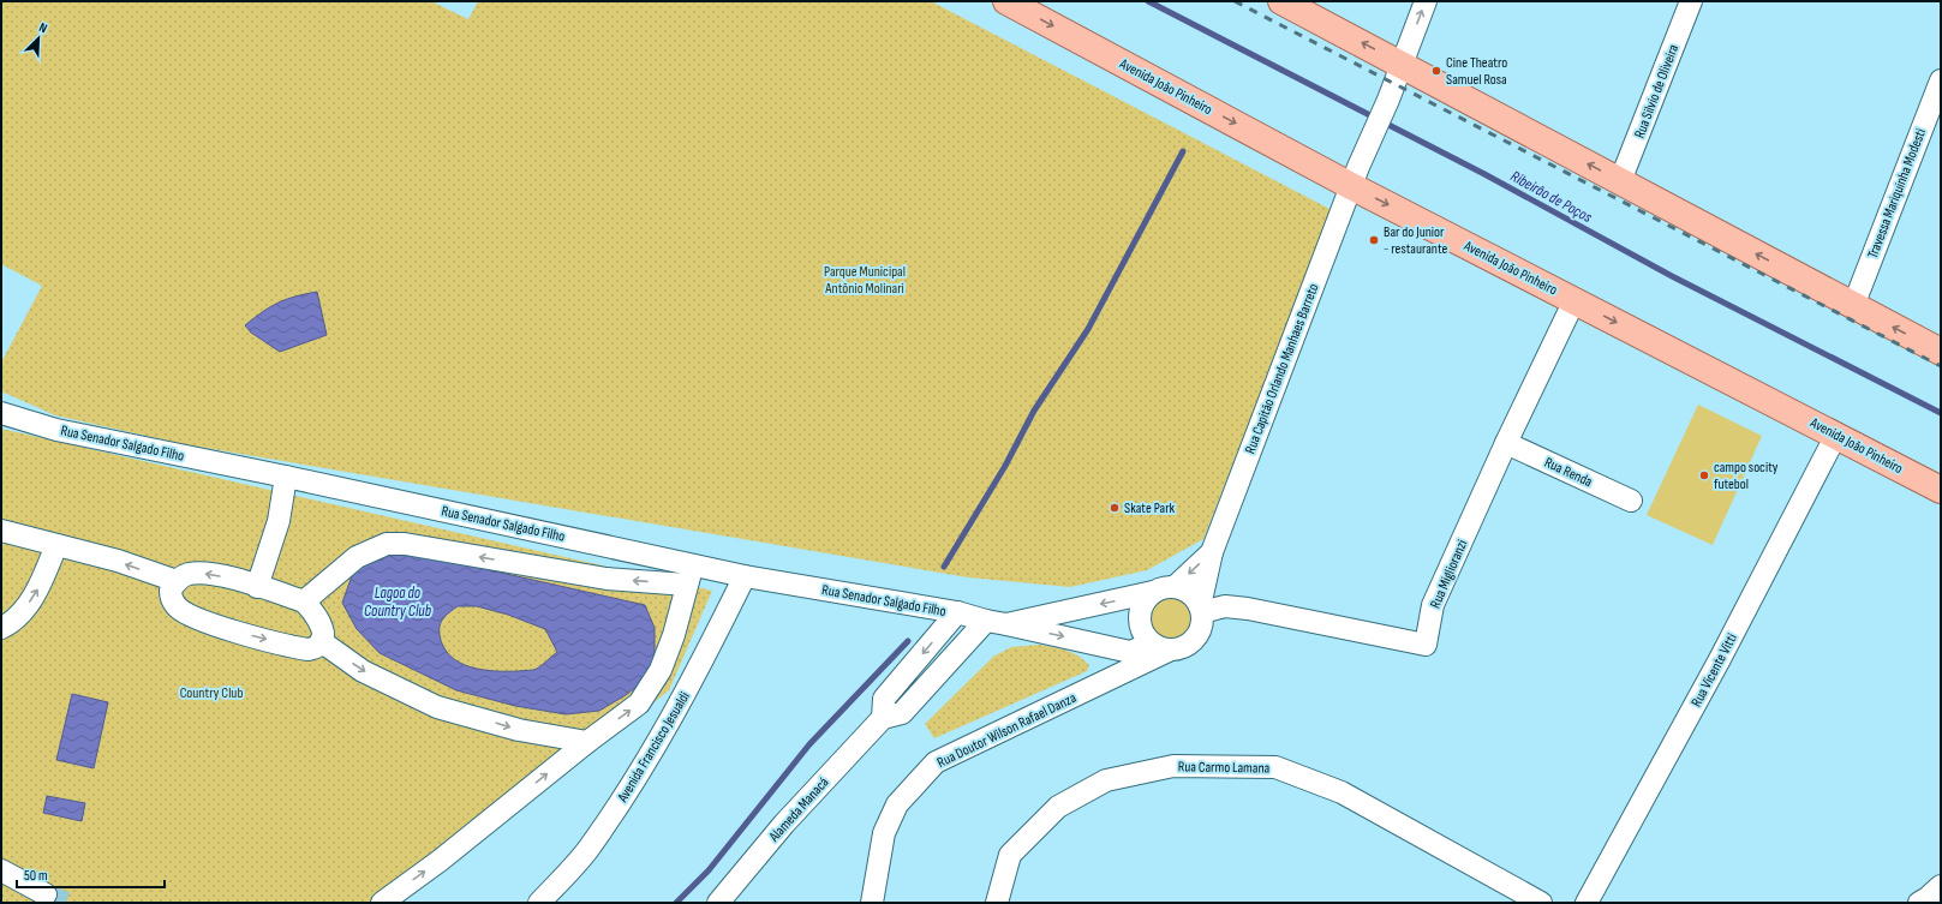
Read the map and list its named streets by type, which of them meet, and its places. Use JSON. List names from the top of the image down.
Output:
{
  "streets": {
    "main road": ["Avenida João Pinheiro"],
    "street": [
      "Rua Silvio de Oliveira",
      "Travessa Mariquinha Modesti",
      "Rua Capitão Orlando Manhaes Barreto",
      "Rua Senador Salgado Filho",
      "Rua Renda",
      "Rua Miglioranzi",
      "Rua Vicente Vitti",
      "Rua Doutor Wilson Rafael Danza",
      "Avenida Francisco Jesualdi",
      "Rua Carmo Lamana",
      "Alameda Manacá"
    ]
  },
  "crossings": [
    ["Avenida João Pinheiro", "Rua Capitão Orlando Manhaes Barreto"],
    ["Avenida João Pinheiro", "Rua Miglioranzi"],
    ["Avenida João Pinheiro", "Rua Vicente Vitti"],
    ["Rua Capitão Orlando Manhaes Barreto", "Rua Senador Salgado Filho"],
    ["Rua Capitão Orlando Manhaes Barreto", "Rua Miglioranzi"],
    ["Rua Capitão Orlando Manhaes Barreto", "Rua Doutor Wilson Rafael Danza"],
    ["Rua Senador Salgado Filho", "Rua Miglioranzi"],
    ["Rua Senador Salgado Filho", "Rua Doutor Wilson Rafael Danza"],
    ["Rua Senador Salgado Filho", "Avenida Francisco Jesualdi"],
    ["Rua Senador Salgado Filho", "Alameda Manacá"],
    ["Rua Renda", "Rua Miglioranzi"],
    ["Rua Miglioranzi", "Rua Doutor Wilson Rafael Danza"]
  ],
  "water": ["Ribeirão de Poços", "Lagoa do Country Club"],
  "parks": ["Parque Municipal Antônio Molinari", "Country Club"],
  "places": [
    "Cine Theatro Samuel Rosa",
    "Bar do Junior - restaurante",
    "campo socity futebol",
    "Skate Park"
  ],
  "scale_bar": "50 m",
  "north": "top right"
}
